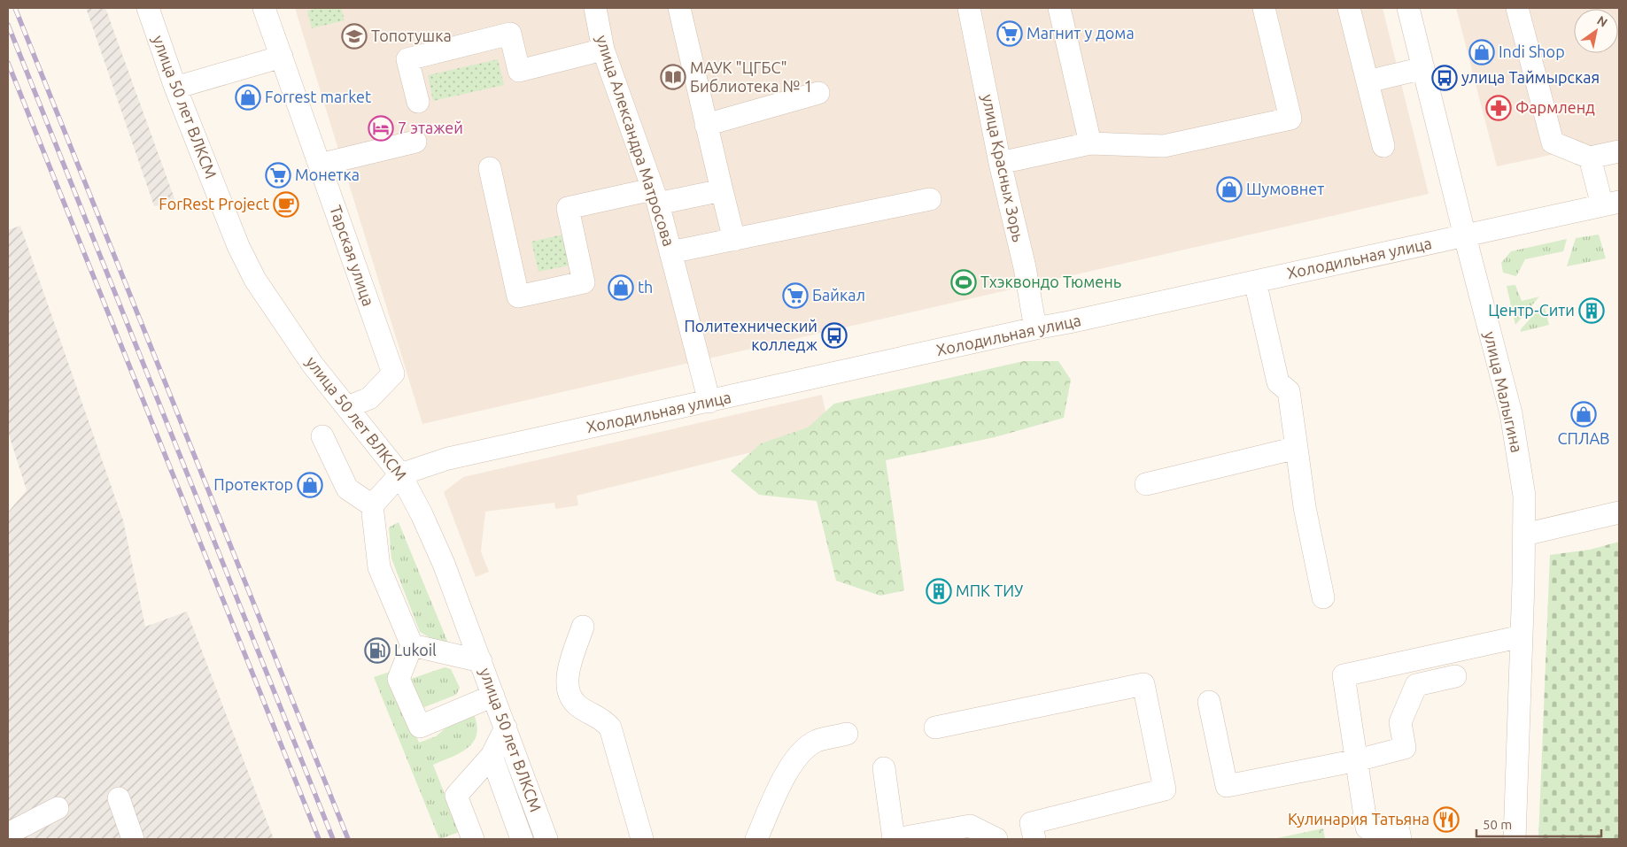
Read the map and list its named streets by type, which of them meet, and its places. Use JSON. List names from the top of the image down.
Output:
{
  "streets": {
    "street": [
      "улица 50 лет ВЛКСМ",
      "улица Александра Матросова",
      "улица Красных Зорь",
      "Тарская улица",
      "Холодильная улица",
      "улица Малыгина"
    ]
  },
  "crossings": [
    ["улица 50 лет ВЛКСМ", "Тарская улица"],
    ["улица 50 лет ВЛКСМ", "Холодильная улица"],
    ["улица Александра Матросова", "Холодильная улица"],
    ["улица Красных Зорь", "Холодильная улица"],
    ["Холодильная улица", "улица Малыгина"]
  ],
  "places": {
    "supermarket": ["Магнит у дома", "Монетка", "Байкал"],
    "school or university": ["Топотушка"],
    "shop": [
      "Indi Shop",
      "Forrest market",
      "Шумовнет",
      "th",
      "СПЛАВ",
      "Протектор"
    ],
    "library": ["МАУК \"ЦГБС\" Библиотека № 1"],
    "bus stop": ["улица Таймырская", "Политехнический колледж"],
    "pharmacy": ["Фармленд"],
    "hotel": ["7 этажей"],
    "cafe": ["ForRest Project"],
    "sports": ["Тхэквондо Тюмень"],
    "building": ["Центр-Сити", "МПК ТИУ"],
    "fuel station": ["Lukoil"],
    "restaurant": ["Кулинария Татьяна"]
  },
  "scale_bar": "50 m",
  "north": "top right"
}
